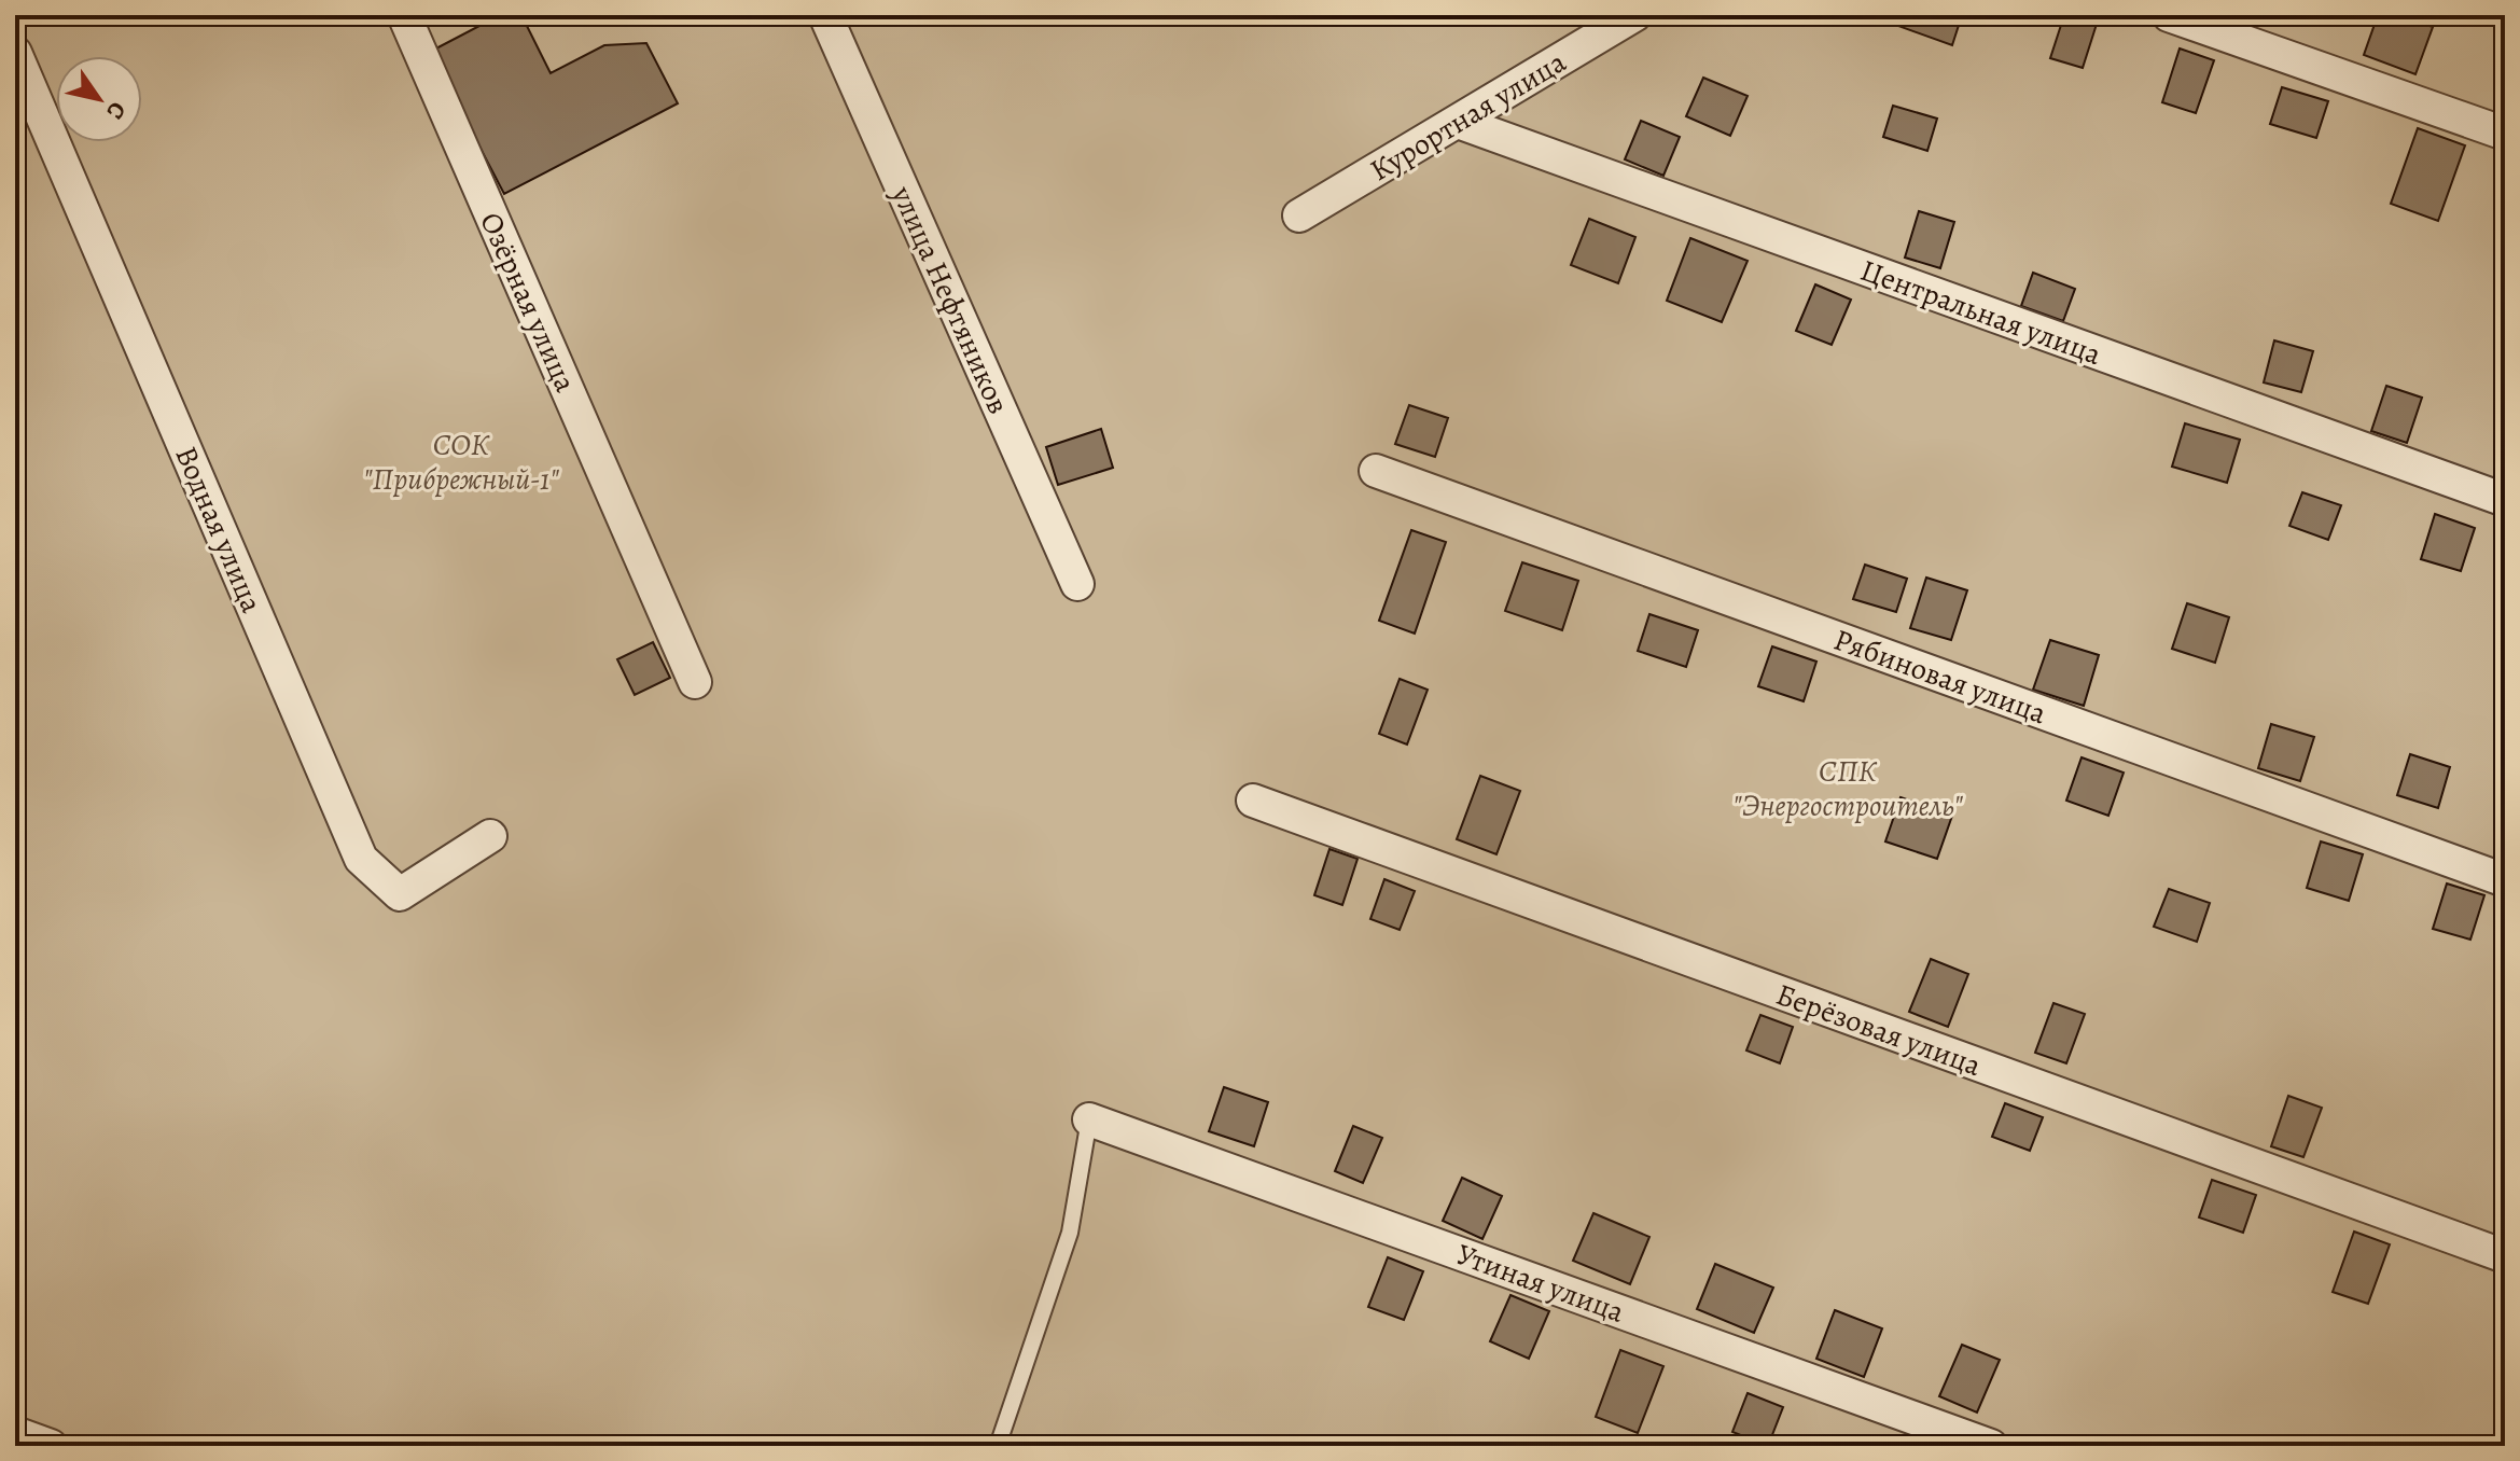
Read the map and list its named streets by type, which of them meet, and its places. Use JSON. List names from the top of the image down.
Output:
{
  "streets": {
    "street": [
      "Курортная улица",
      "улица Нефтяников",
      "Озёрная улица",
      "Центральная улица",
      "Водная улица",
      "Рябиновая улица",
      "Берёзовая улица",
      "Утиная улица"
    ]
  },
  "crossings": [
    ["Курортная улица", "Центральная улица"]
  ],
  "parks": ["СОК \"Прибрежный-1\"", "СПК \"Энергостроитель\""],
  "north": "bottom right"
}
